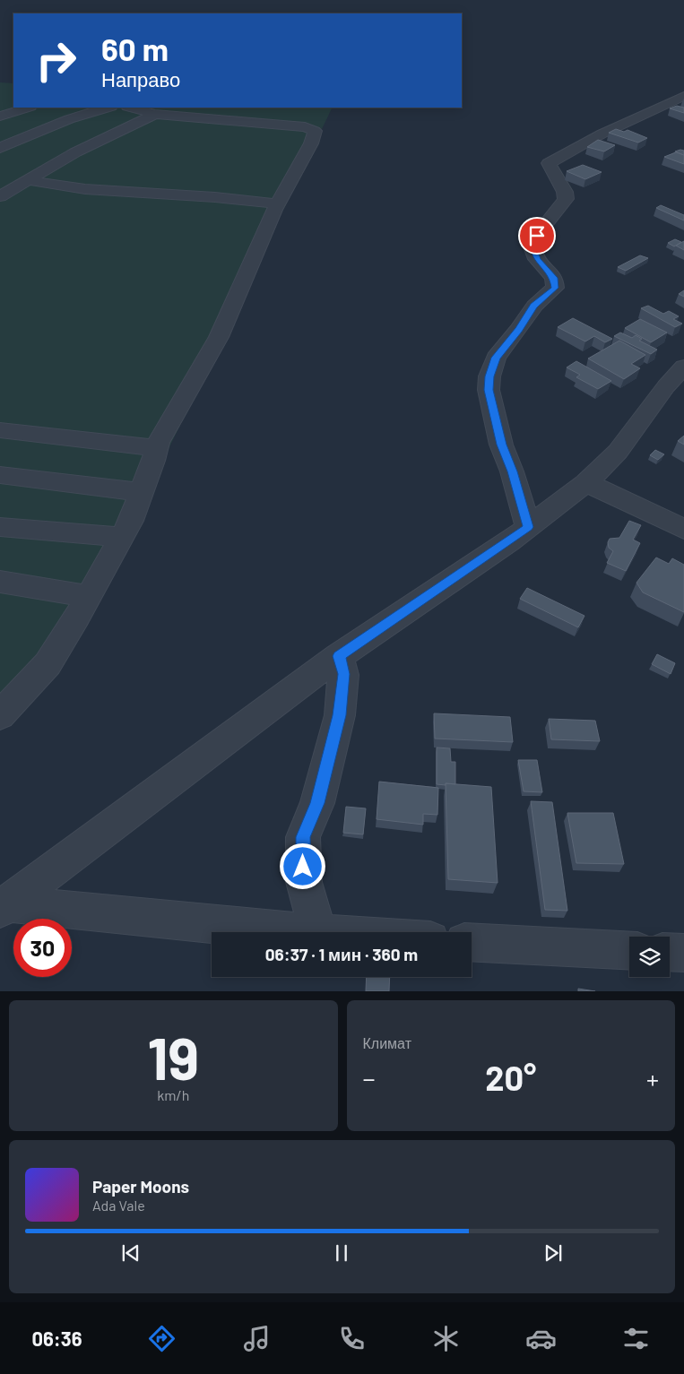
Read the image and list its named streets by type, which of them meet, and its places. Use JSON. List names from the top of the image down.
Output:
{
  "page": {
    "turn": ["60 m", "Направо"],
    "limit": "30",
    "trip": "06:37 · 1 мин · 360 m",
    "tile": [
      ["19", "km/h"],
      "Климат"
    ],
    "heat": ["−", "20°", "+"],
    "song": ["Paper Moons", "Ada Vale"],
    "tabs": "06:36"
  }
}
